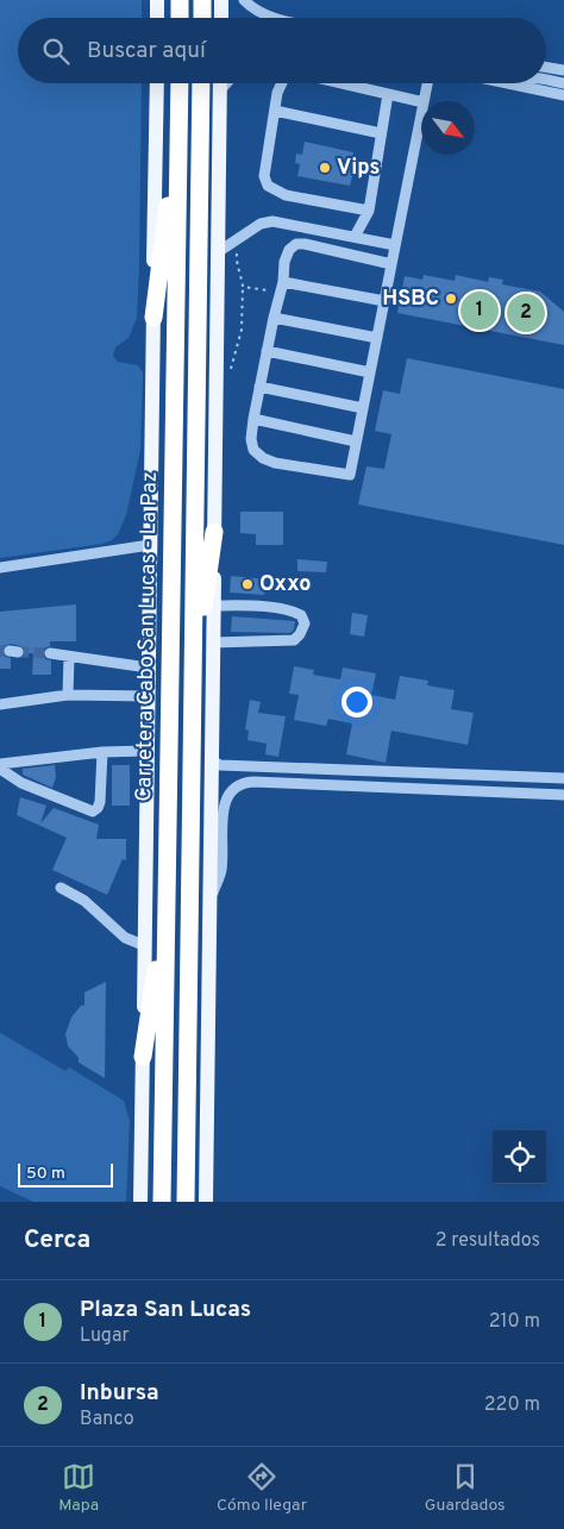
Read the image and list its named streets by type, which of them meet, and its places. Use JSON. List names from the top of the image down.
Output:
{
  "streets": {
    "highway": ["Carretera Cabo San Lucas - La Paz"]
  },
  "places": ["Vips", "HSBC", "Oxxo"],
  "scale_bar": "50 m",
  "north": "bottom right",
  "page": {
    "search": "Buscar aquí",
    "pins": ["1", "2"],
    "scale": "50 m",
    "heading": ["Cerca", "2 resultados"],
    "list": [
      {
        "mark": "1",
        "name": "Plaza San Lucas",
        "note": "Lugar",
        "value": "210 m"
      },
      {
        "mark": "2",
        "name": "Inbursa",
        "note": "Banco",
        "value": "220 m"
      }
    ],
    "nav": ["Mapa", "Cómo llegar", "Guardados"]
  }
}
